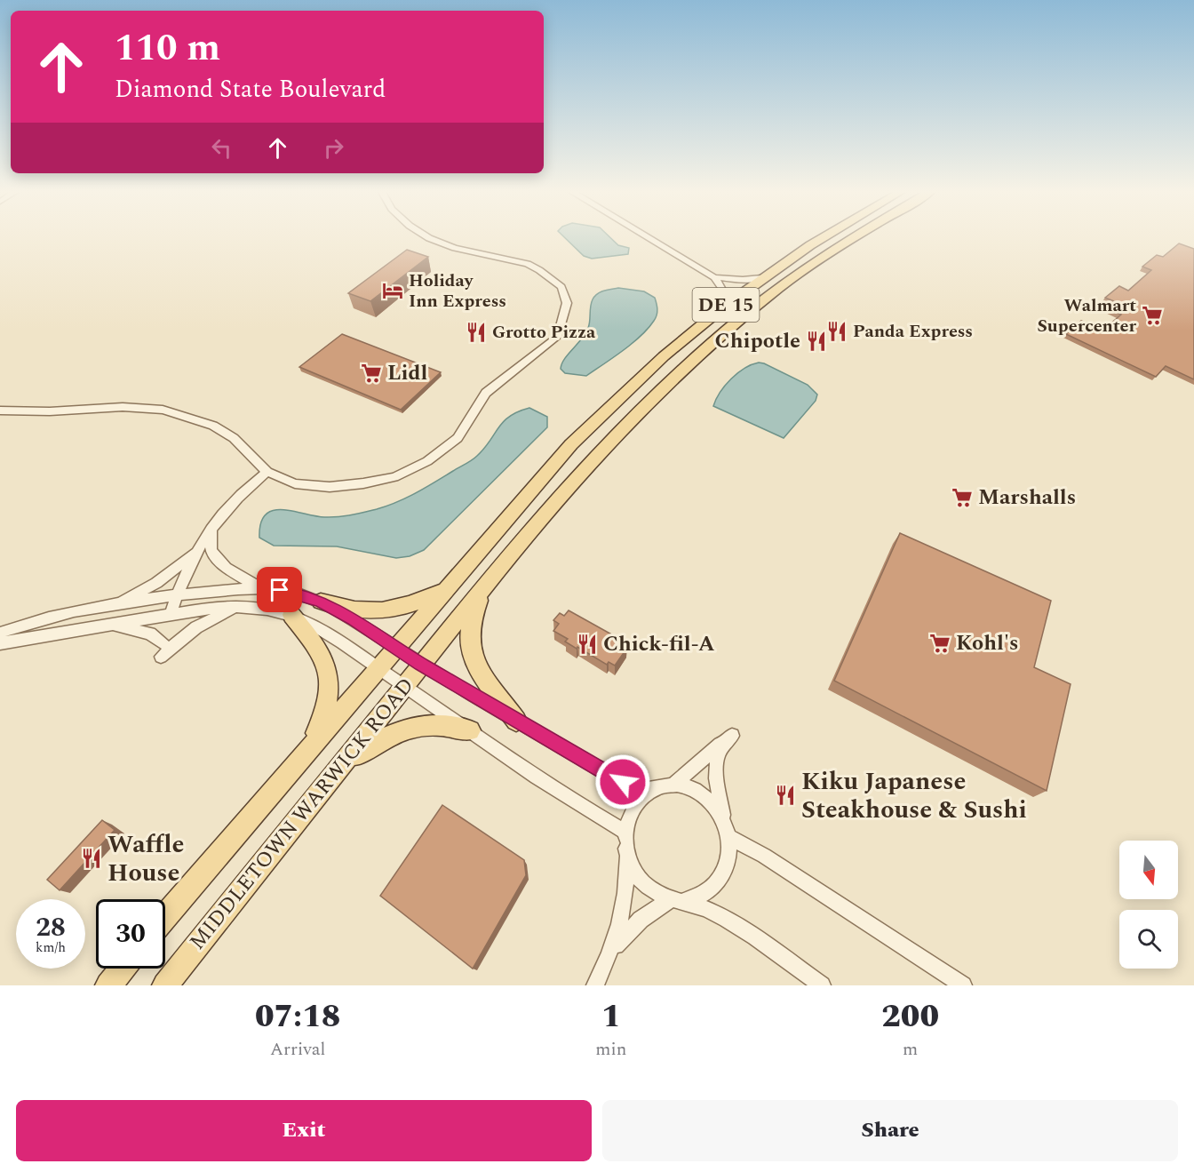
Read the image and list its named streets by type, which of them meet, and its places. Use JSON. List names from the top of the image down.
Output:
{
  "streets": {
    "main road": ["DE 15", "MIDDLETOWN WARWICK ROAD"]
  },
  "places": {
    "hotel": ["Holiday Inn Express"],
    "supermarket": [
      "Walmart Supercenter",
      "Lidl",
      "Marshalls",
      "Kohl's"
    ],
    "restaurant": [
      "Panda Express",
      "Grotto Pizza",
      "Chipotle",
      "Chick-fil-A",
      "Kiku Japanese Steakhouse & Sushi",
      "Waffle House"
    ]
  },
  "north": "bottom",
  "page": {
    "turn": ["110 m", "Diamond State Boulevard"],
    "speed": "28 km/h",
    "limit": "30",
    "eta": [
      "07:18",
      "Arrival",
      "1",
      "min",
      "200",
      "m"
    ],
    "buttons": ["Exit", "Share"]
  }
}
